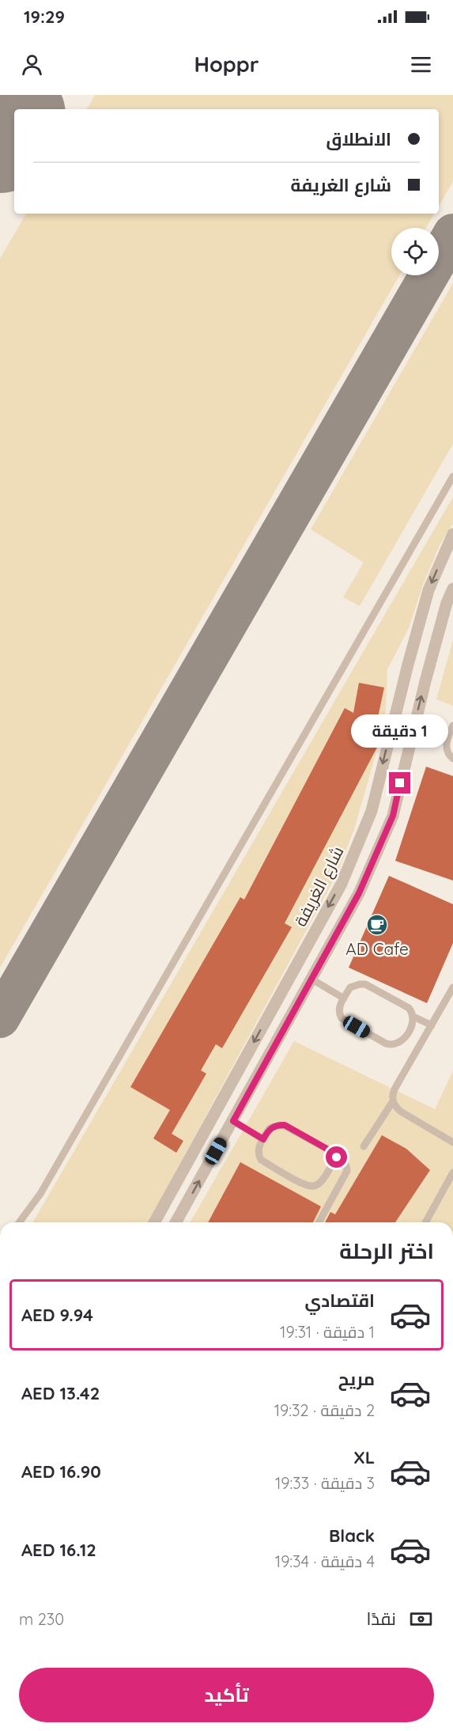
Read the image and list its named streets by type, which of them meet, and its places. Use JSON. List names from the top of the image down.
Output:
{
  "streets": {
    "street": ["شارع الغريفة"]
  },
  "places": {
    "cafe": ["AD Cafe"]
  },
  "page": {
    "status": "19:29",
    "header": "Hoppr",
    "banner": ["الانطلاق", "شارع الغريفة"],
    "bubble": "1 دقيقة",
    "heading": "اختر الرحلة",
    "list": [
      {
        "name": "اقتصادي",
        "note": "1 دقيقة · 19:31",
        "value": "AED 9.94"
      },
      {
        "name": "مريح",
        "note": "2 دقيقة · 19:32",
        "value": "AED 13.42"
      },
      {
        "name": "XL",
        "note": "3 دقيقة · 19:33",
        "value": "AED 16.90"
      },
      {
        "name": "Black",
        "note": "4 دقيقة · 19:34",
        "value": "AED 16.12"
      }
    ],
    "pay": ["نقدًا", "230 m"],
    "buttons": "تأكيد"
  }
}
